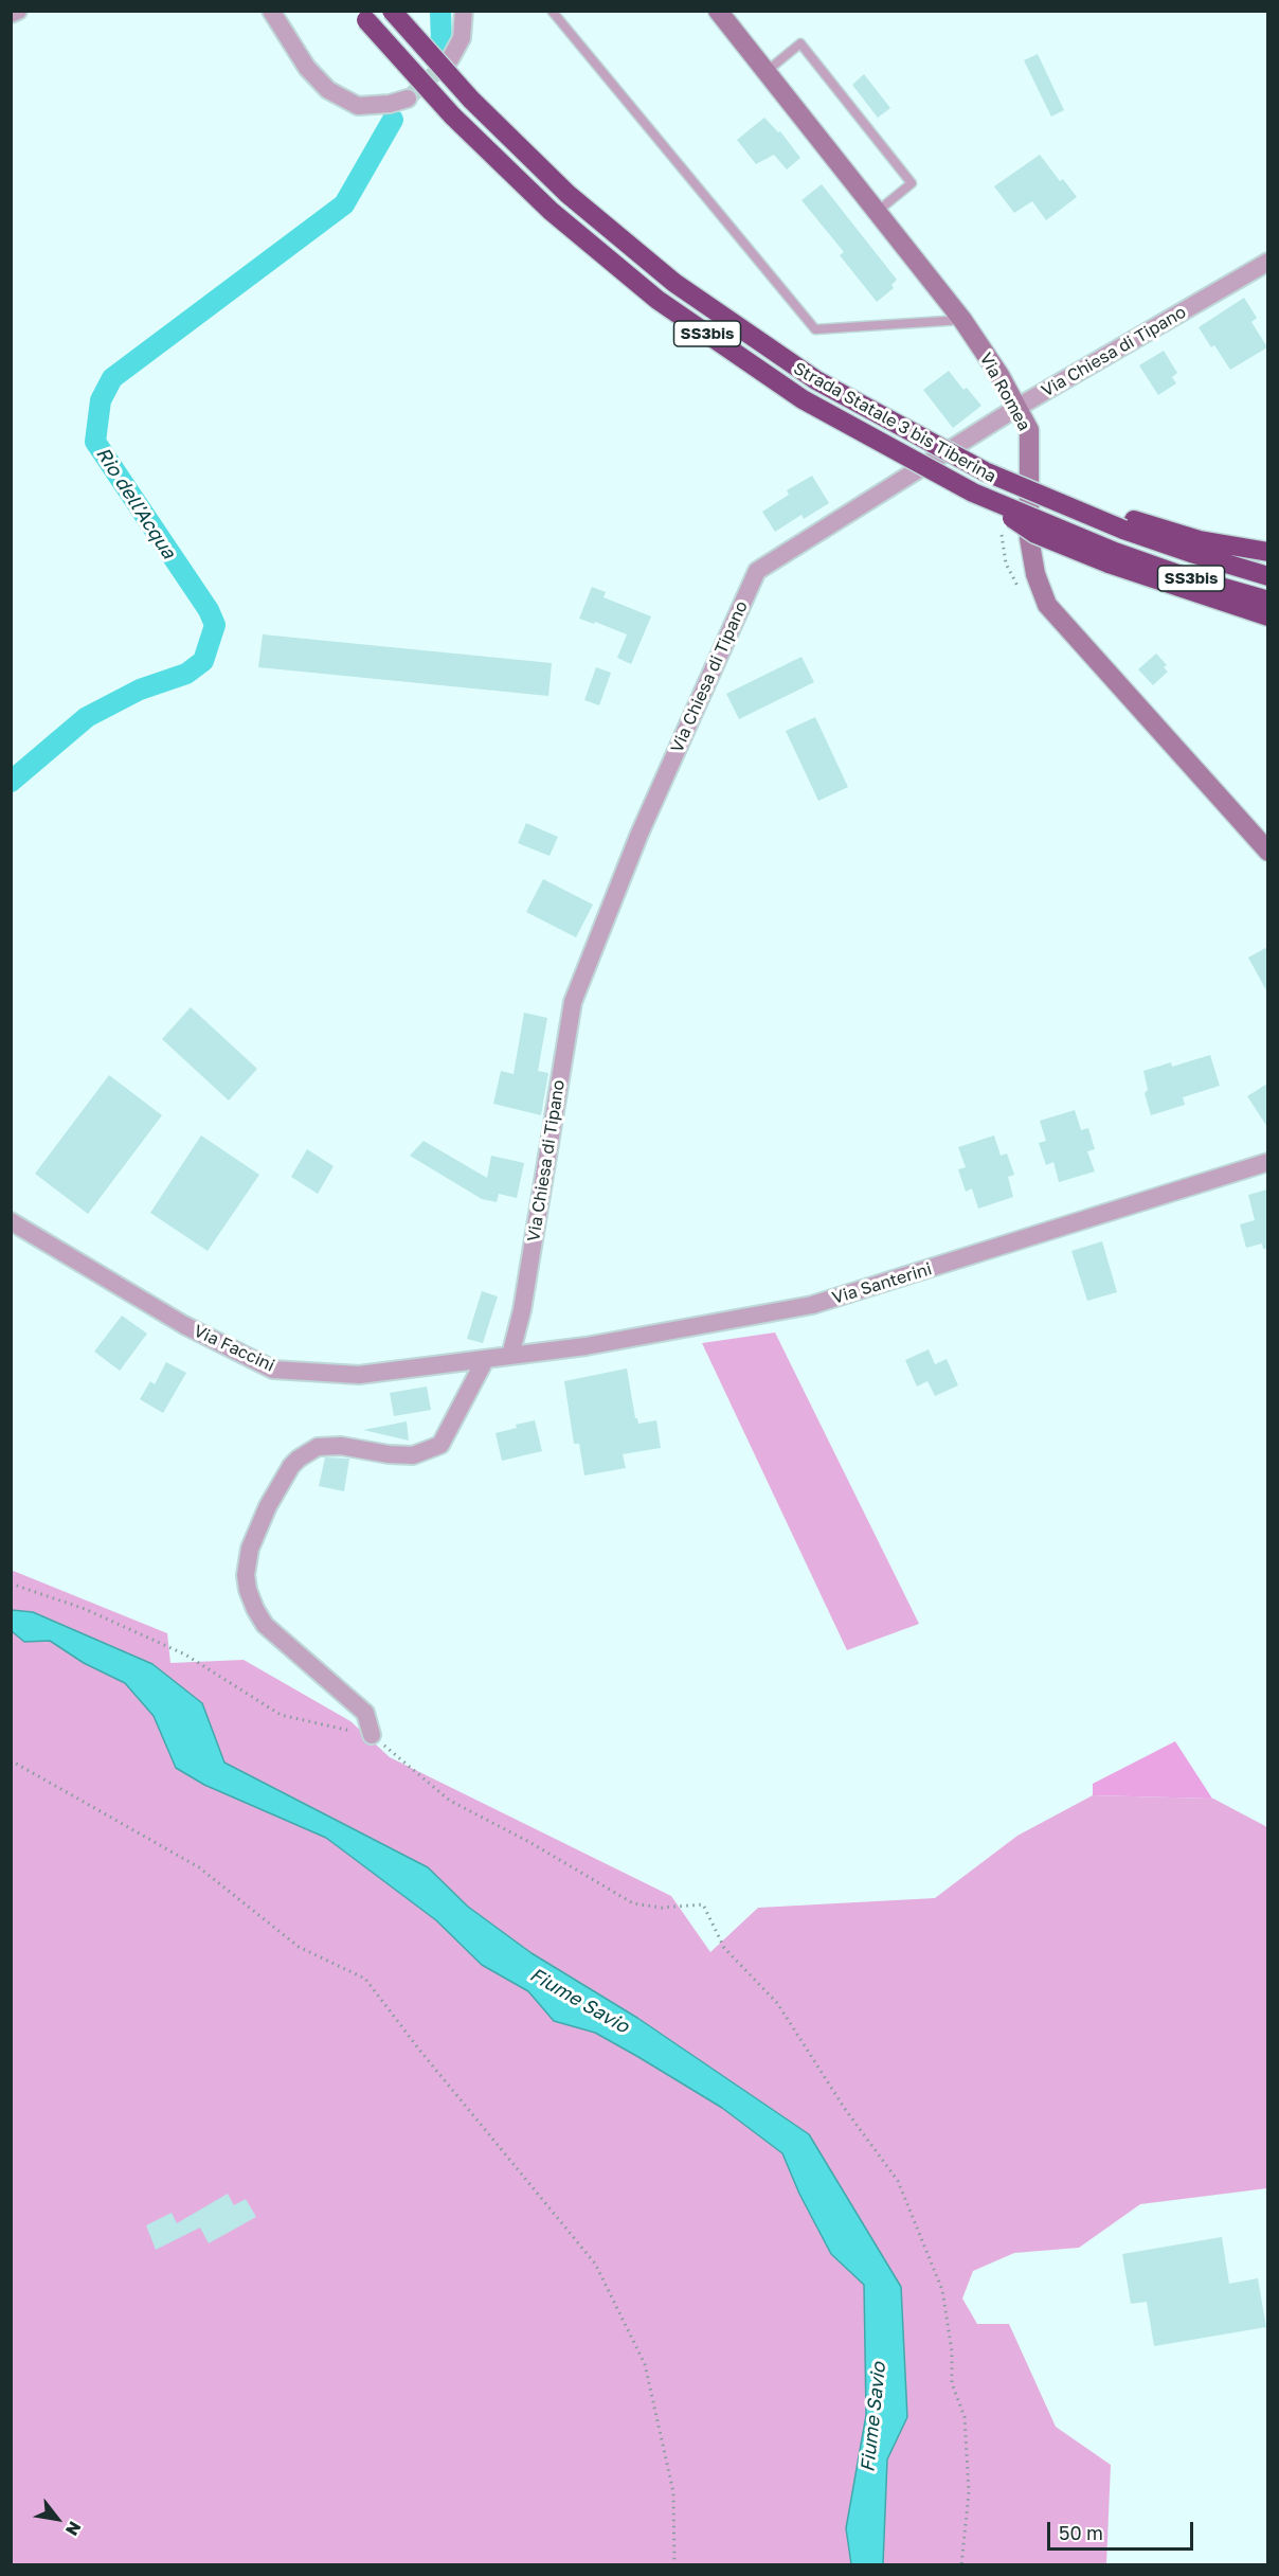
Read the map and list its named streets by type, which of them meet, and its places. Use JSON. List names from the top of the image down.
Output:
{
  "streets": {
    "highway": ["SS3bis", "Strada Statale 3 bis Tiberina"],
    "main road": ["Via Romea"],
    "street": ["Via Chiesa di Tipano", "Via Santerini", "Via Faccini"]
  },
  "crossings": [
    ["SS3bis", "Strada Statale 3 bis Tiberina"],
    ["Via Chiesa di Tipano", "Via Romea"],
    ["Via Chiesa di Tipano", "Via Santerini"],
    ["Via Santerini", "Via Faccini"]
  ],
  "water": ["Rio dell'Acqua", "Fiume Savio"],
  "scale_bar": "50 m",
  "north": "bottom right"
}
